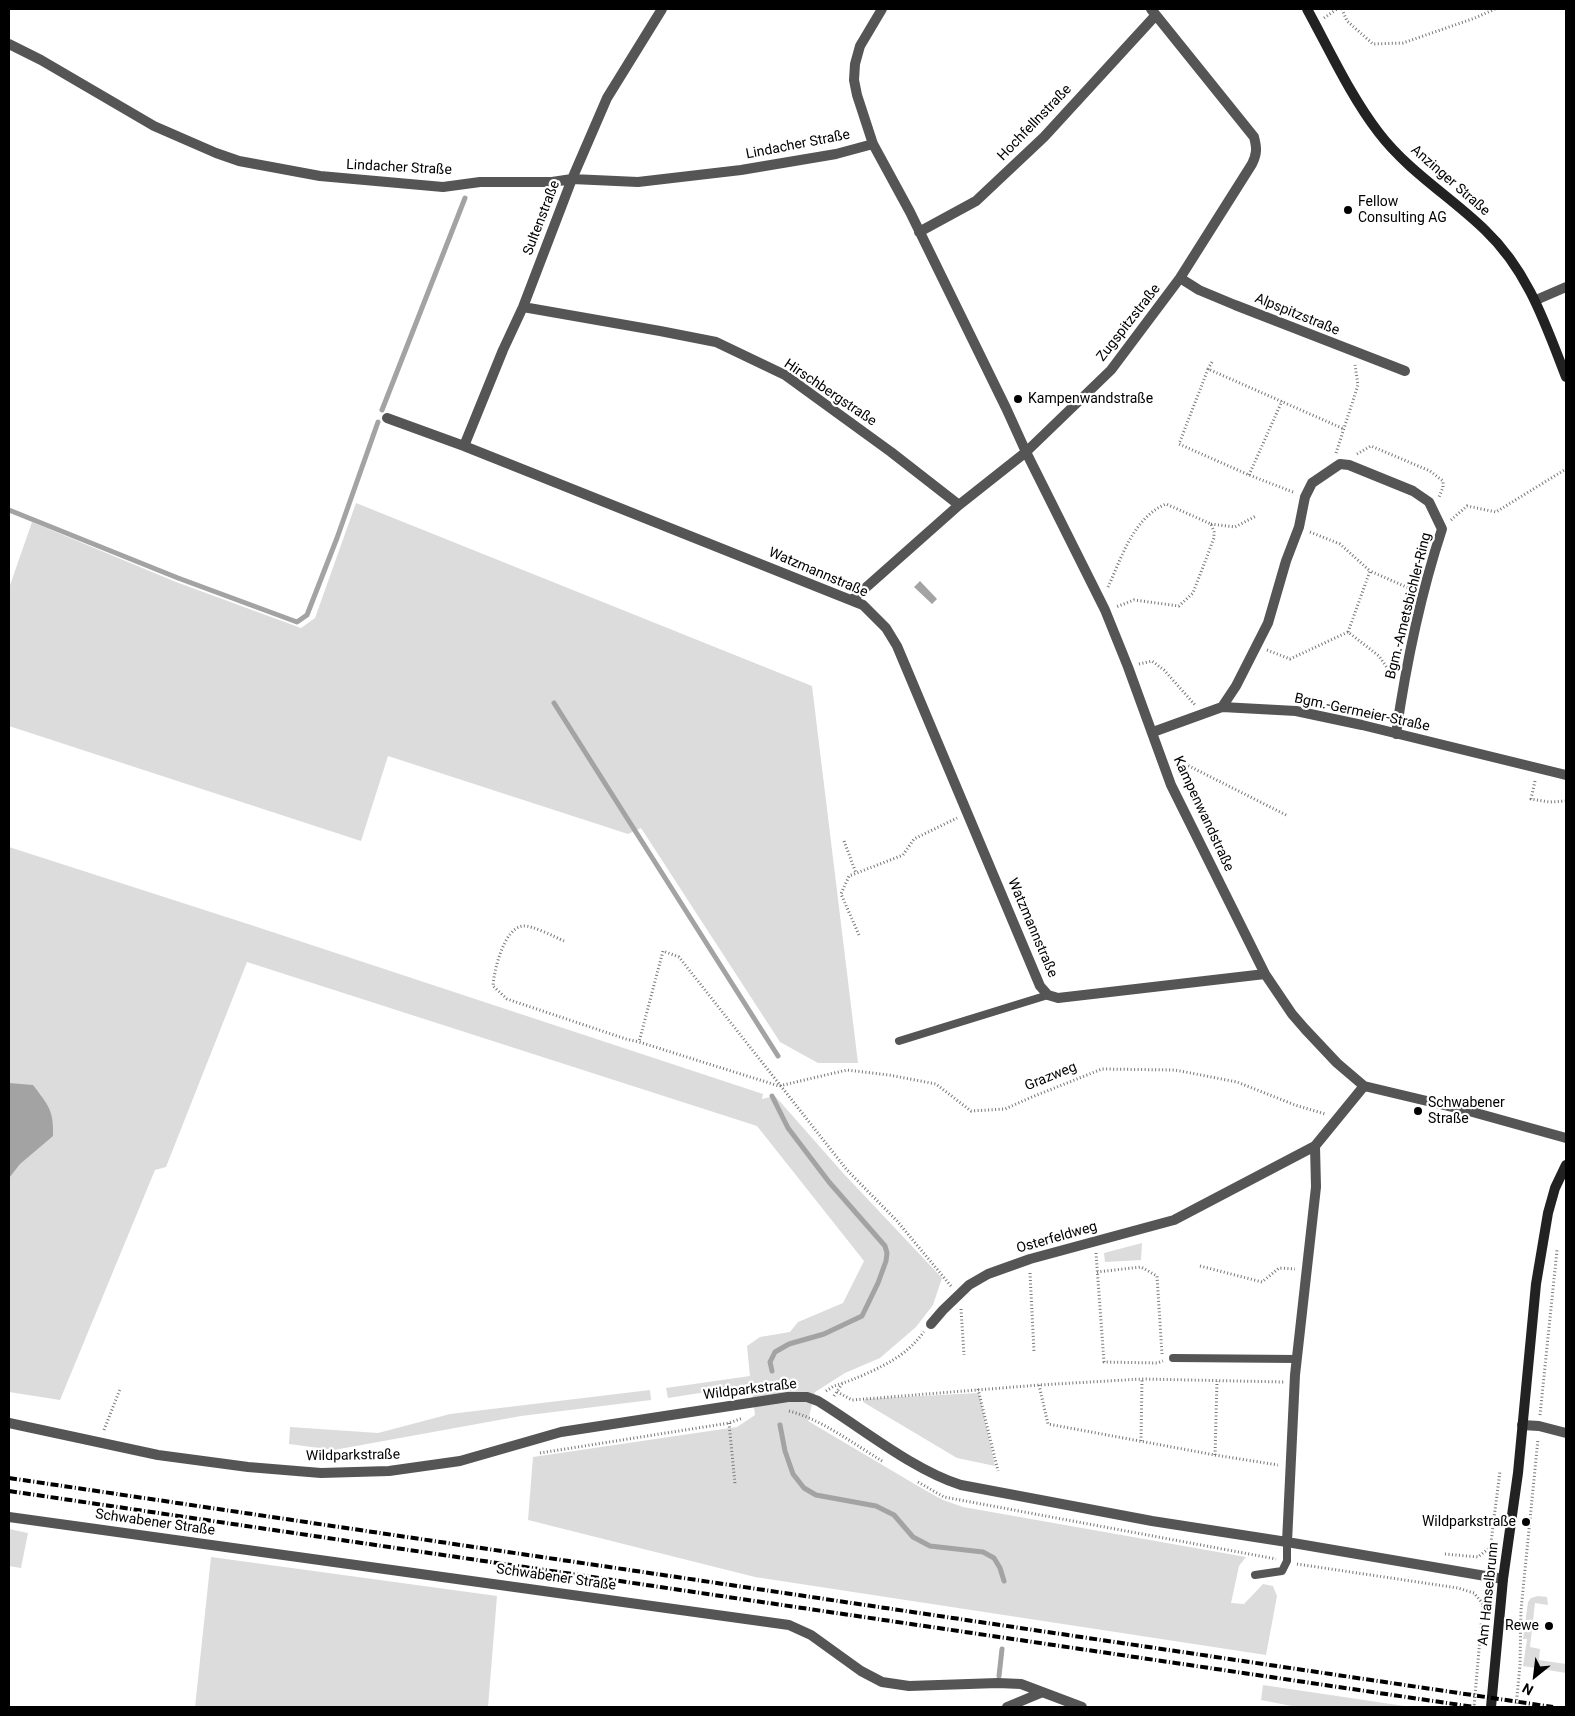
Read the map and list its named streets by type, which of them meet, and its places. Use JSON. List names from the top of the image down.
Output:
{
  "streets": {
    "street": [
      "Hochfellnstraße",
      "Lindacher Straße",
      "Anzinger Straße",
      "Sultenstraße",
      "Alpspitzstraße",
      "Zugspitzstraße",
      "Hirschbergstraße",
      "Watzmannstraße",
      "Bgm.-Ametsbichler-Ring",
      "Bgm.-Germeier-Straße",
      "Kampenwandstraße",
      "Osterfeldweg",
      "Wildparkstraße",
      "Schwabener Straße",
      "Am Hanselbrunn"
    ],
    "path": ["Grazweg"]
  },
  "crossings": [
    ["Hochfellnstraße", "Zugspitzstraße"],
    ["Hochfellnstraße", "Kampenwandstraße"],
    ["Lindacher Straße", "Sultenstraße"],
    ["Lindacher Straße", "Kampenwandstraße"],
    ["Sultenstraße", "Hirschbergstraße"],
    ["Sultenstraße", "Watzmannstraße"],
    ["Alpspitzstraße", "Zugspitzstraße"],
    ["Zugspitzstraße", "Hirschbergstraße"],
    ["Zugspitzstraße", "Watzmannstraße"],
    ["Zugspitzstraße", "Kampenwandstraße"],
    ["Watzmannstraße", "Kampenwandstraße"],
    ["Bgm.-Ametsbichler-Ring", "Bgm.-Germeier-Straße"],
    ["Bgm.-Germeier-Straße", "Kampenwandstraße"],
    ["Wildparkstraße", "Am Hanselbrunn"]
  ],
  "places": [
    "Fellow Consulting AG",
    "Kampenwandstraße",
    "Schwabener Straße",
    "Wildparkstraße",
    "Rewe"
  ],
  "north": "bottom left"
}
